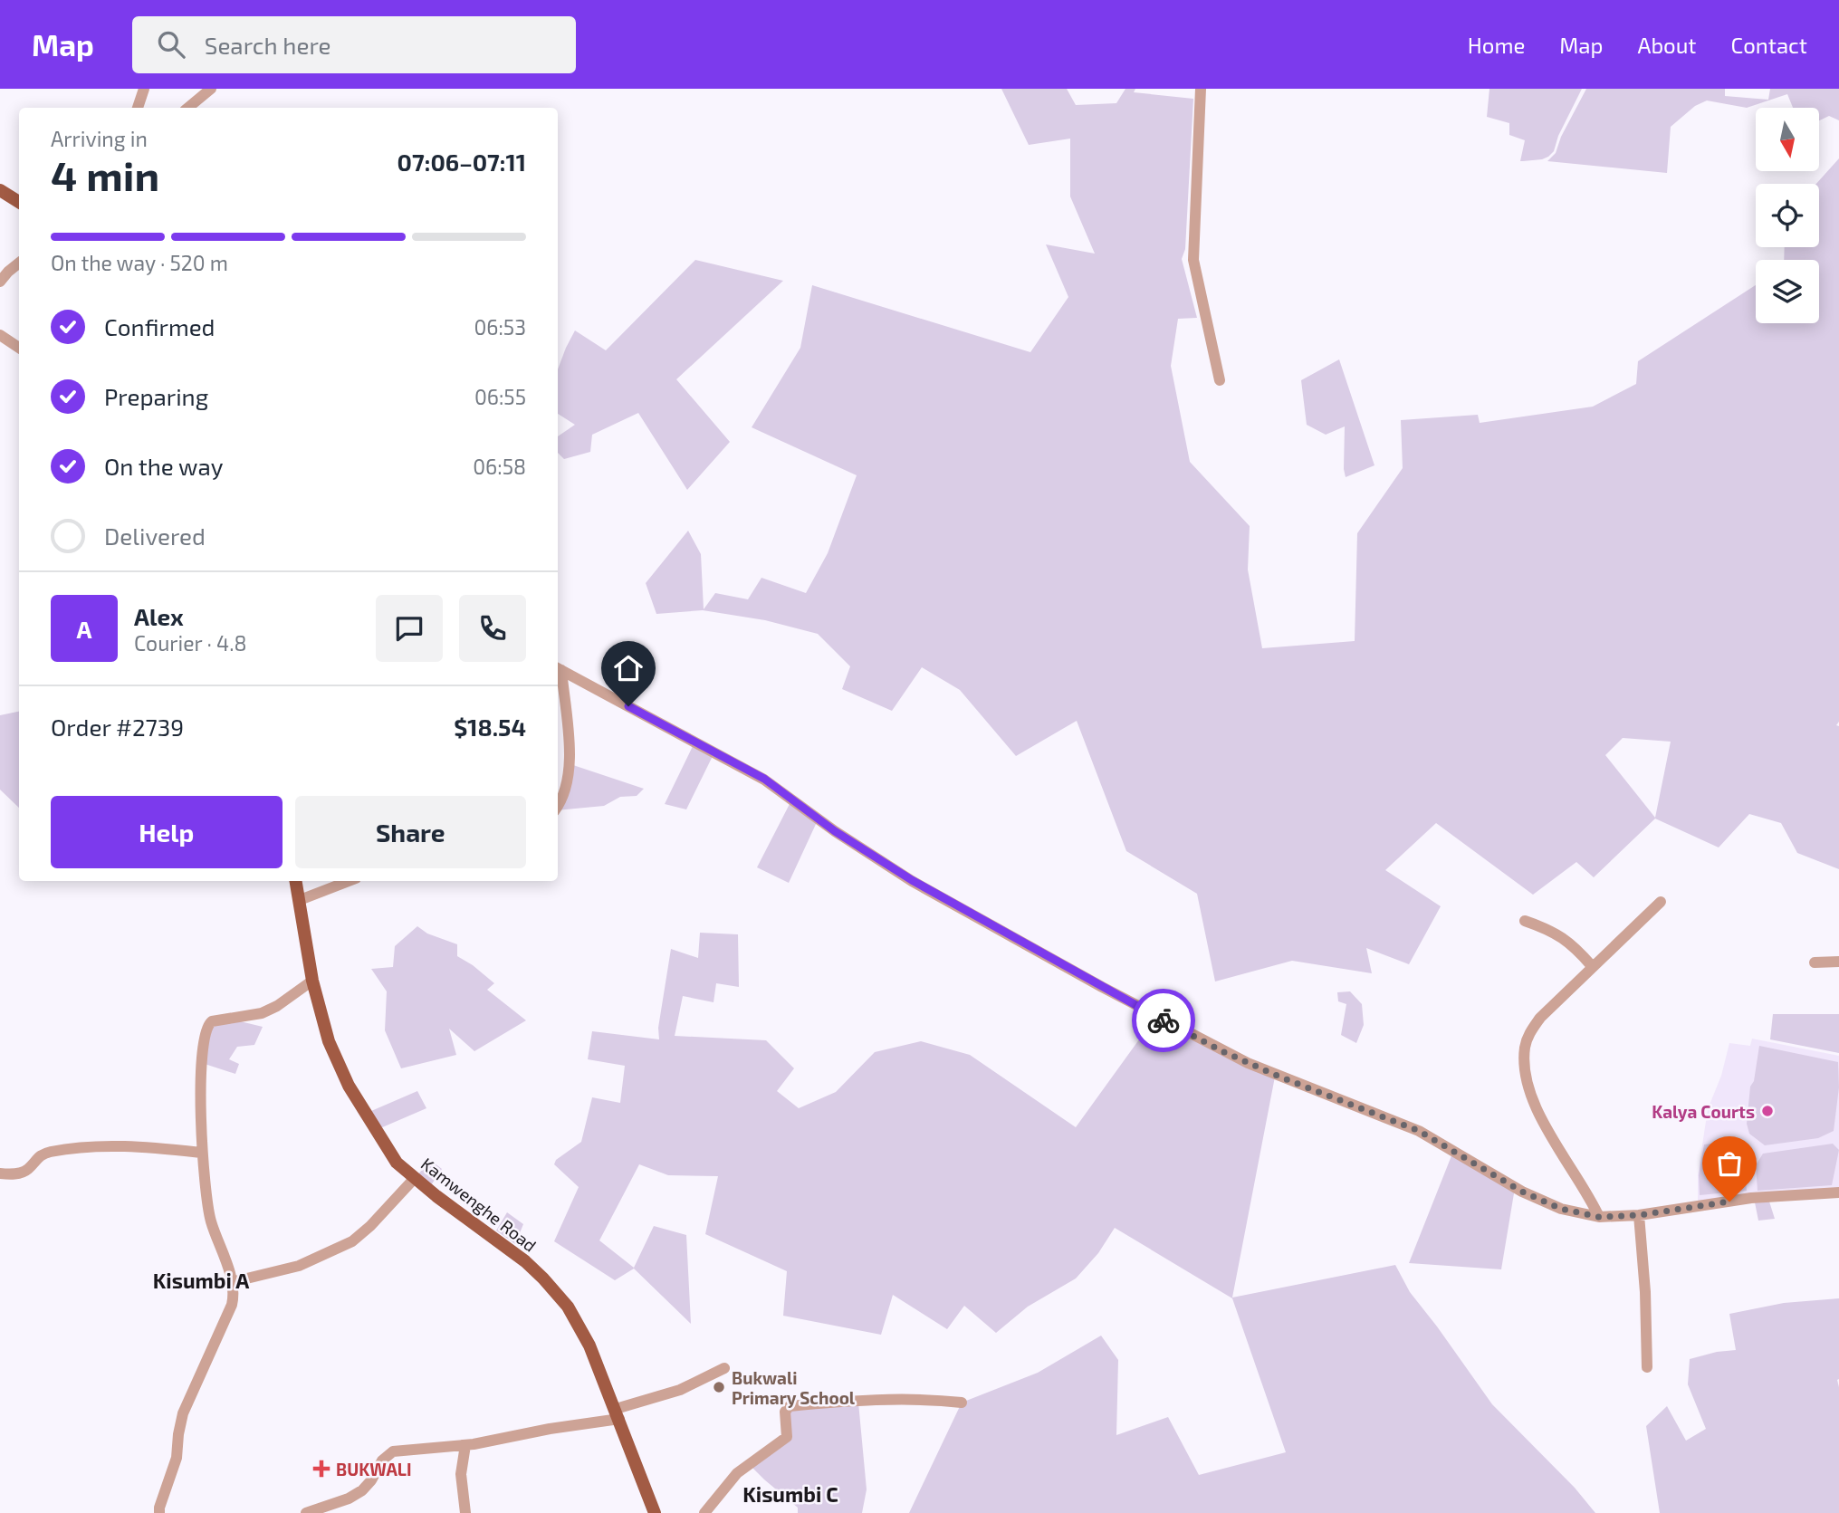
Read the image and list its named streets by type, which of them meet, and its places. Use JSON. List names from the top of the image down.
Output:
{
  "streets": {
    "main road": ["Kamwenghe Road"]
  },
  "districts": ["Kisumbi A", "Kisumbi C"],
  "places": {
    "other": ["Kalya Courts", "Bukwali Primary School"],
    "health": ["BUKWALI"]
  },
  "north": "bottom",
  "page": {
    "header": "Map",
    "search": "Search here",
    "nav": [
      "Home",
      "Map",
      "About",
      "Contact"
    ],
    "heading": ["4 min", "Arriving in", "07:06–07:11"],
    "panel": [
      "Alex",
      "Courier · 4.8",
      "Order #2739",
      "$18.54"
    ],
    "bar": "On the way · 520 m",
    "list": [
      ["Confirmed", "06:53"],
      ["Preparing", "06:55"],
      ["On the way", "06:58"],
      "Delivered"
    ],
    "round": "A",
    "buttons": ["Help", "Share"]
  }
}
